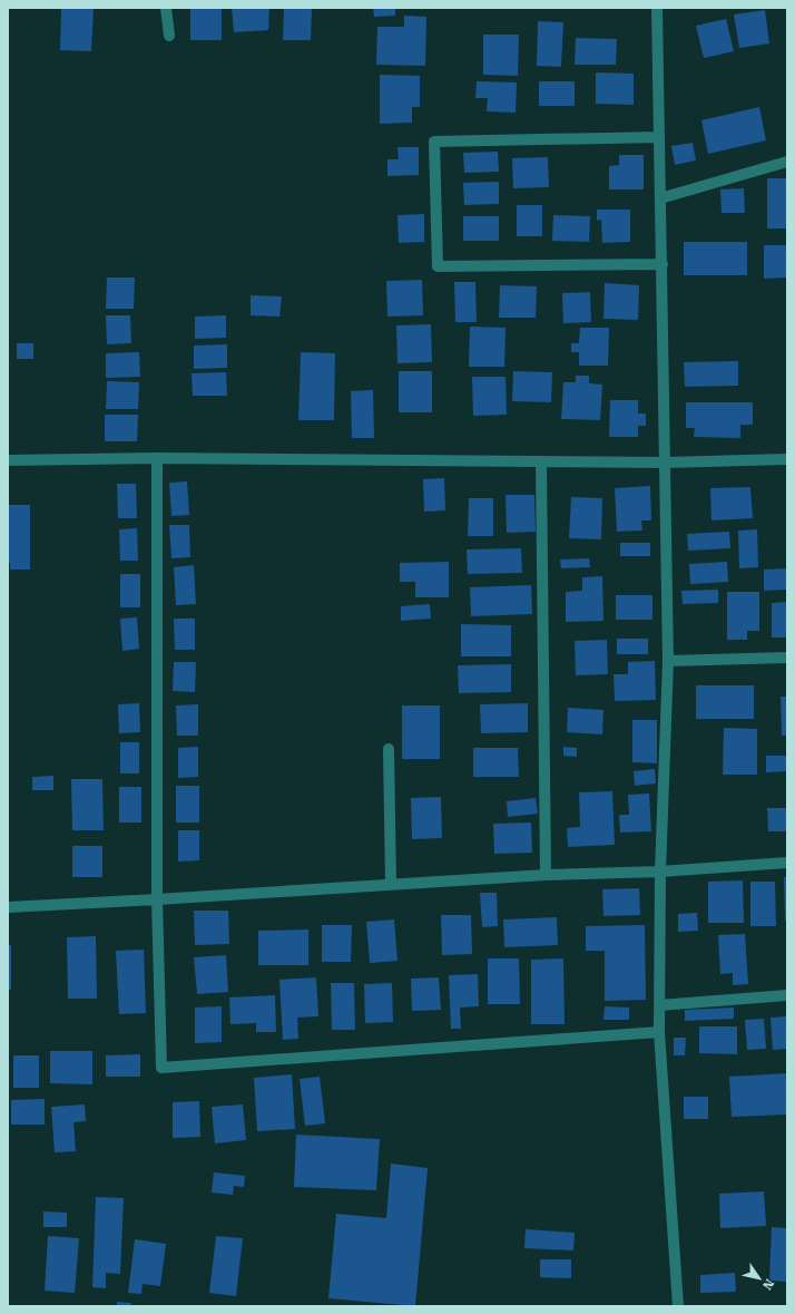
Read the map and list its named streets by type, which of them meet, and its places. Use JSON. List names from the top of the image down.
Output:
{
  "north": "bottom right"
}
